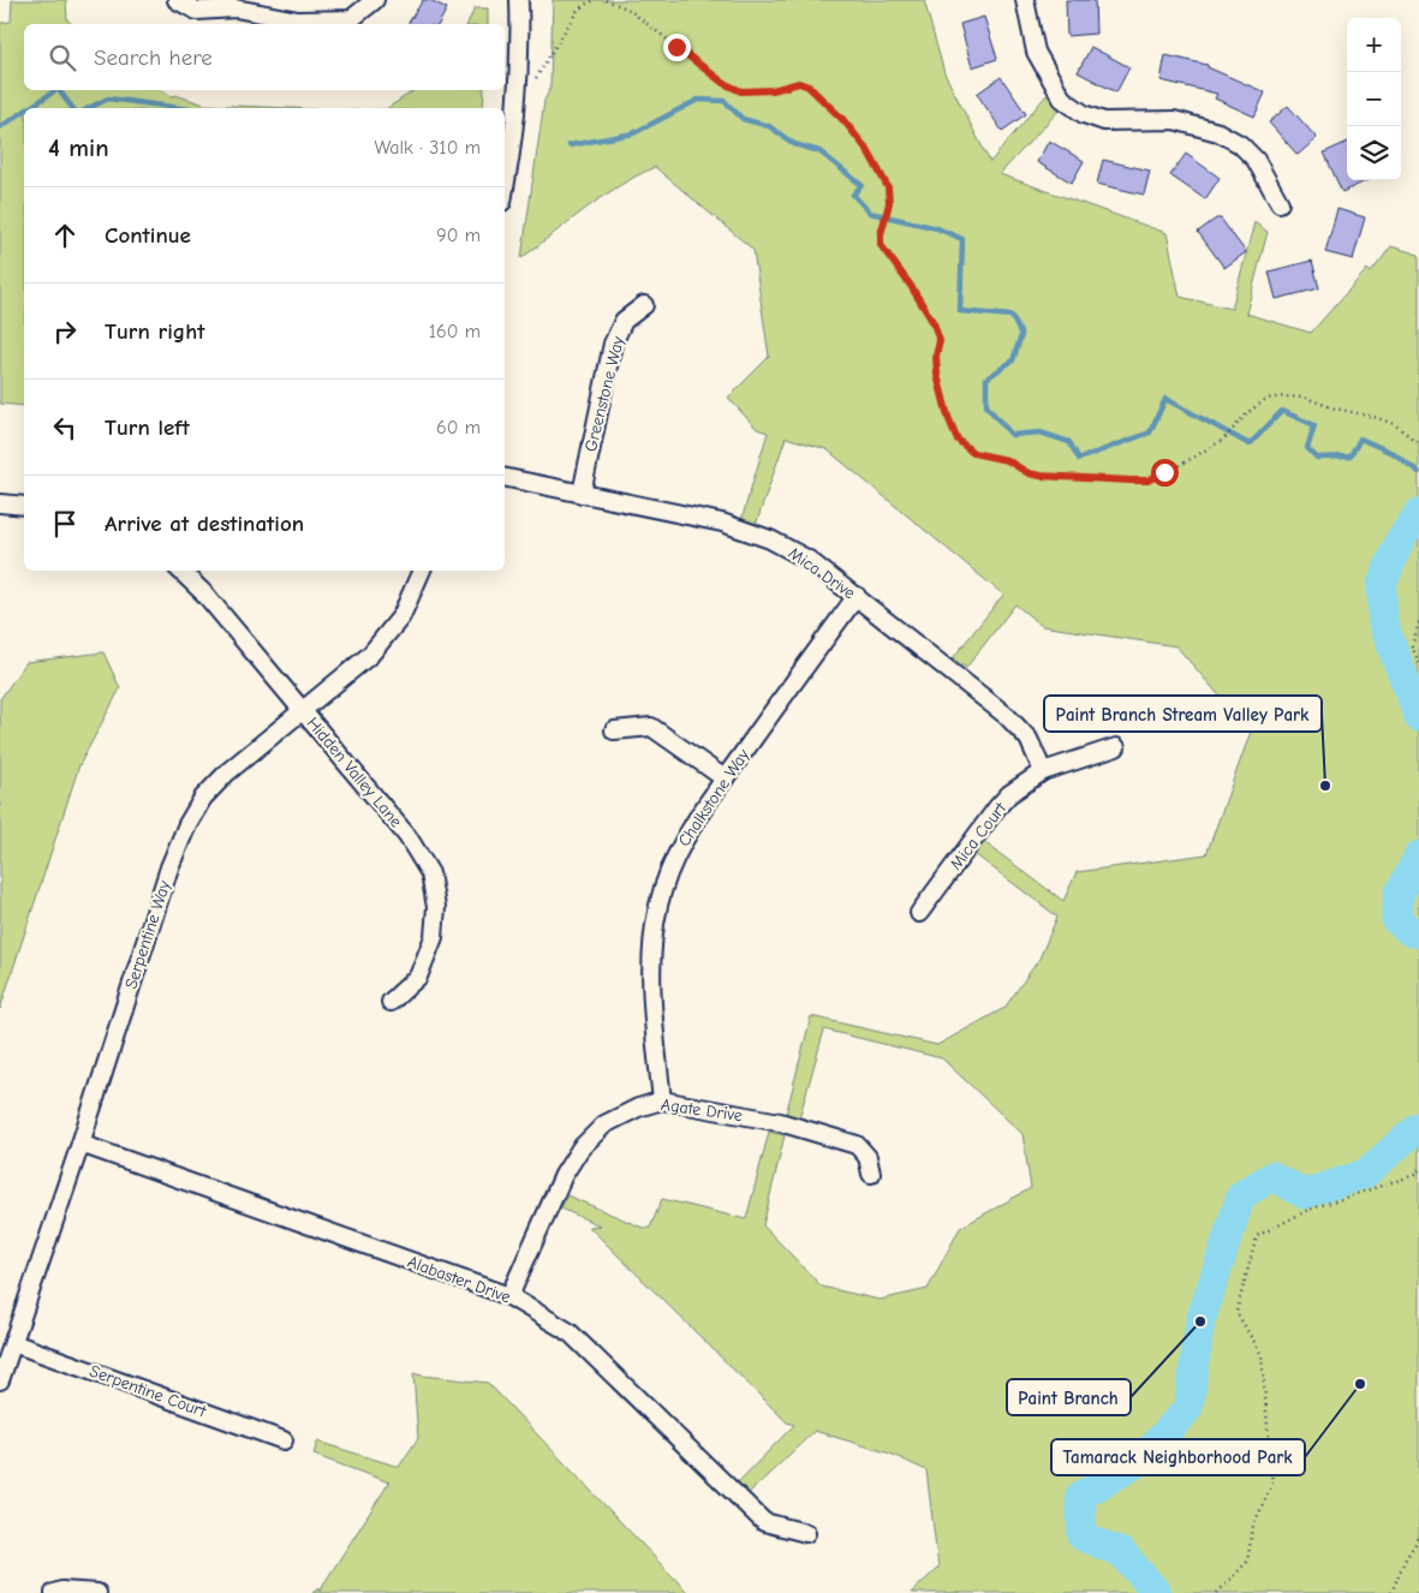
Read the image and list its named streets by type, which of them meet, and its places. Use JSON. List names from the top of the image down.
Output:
{
  "streets": {
    "street": [
      "Greenstone Way",
      "Mica Drive",
      "Hidden Valley Lane",
      "Chalkstone Way",
      "Mica Court",
      "Serpentine Way",
      "Agate Drive",
      "Alabaster Drive",
      "Serpentine Court"
    ]
  },
  "crossings": [
    ["Greenstone Way", "Mica Drive"],
    ["Mica Drive", "Chalkstone Way"],
    ["Mica Drive", "Mica Court"],
    ["Hidden Valley Lane", "Serpentine Way"],
    ["Chalkstone Way", "Agate Drive"],
    ["Serpentine Way", "Alabaster Drive"],
    ["Serpentine Way", "Serpentine Court"],
    ["Agate Drive", "Alabaster Drive"]
  ],
  "places": ["Paint Branch Stream Valley Park", "Paint Branch", "Tamarack Neighborhood Park"],
  "page": {
    "map_buttons": ["+", "−"],
    "search": "Search here",
    "heading": ["4 min", "Walk · 310 m"],
    "list": [
      ["Continue", "90 m"],
      ["Turn right", "160 m"],
      ["Turn left", "60 m"],
      "Arrive at destination"
    ]
  }
}
